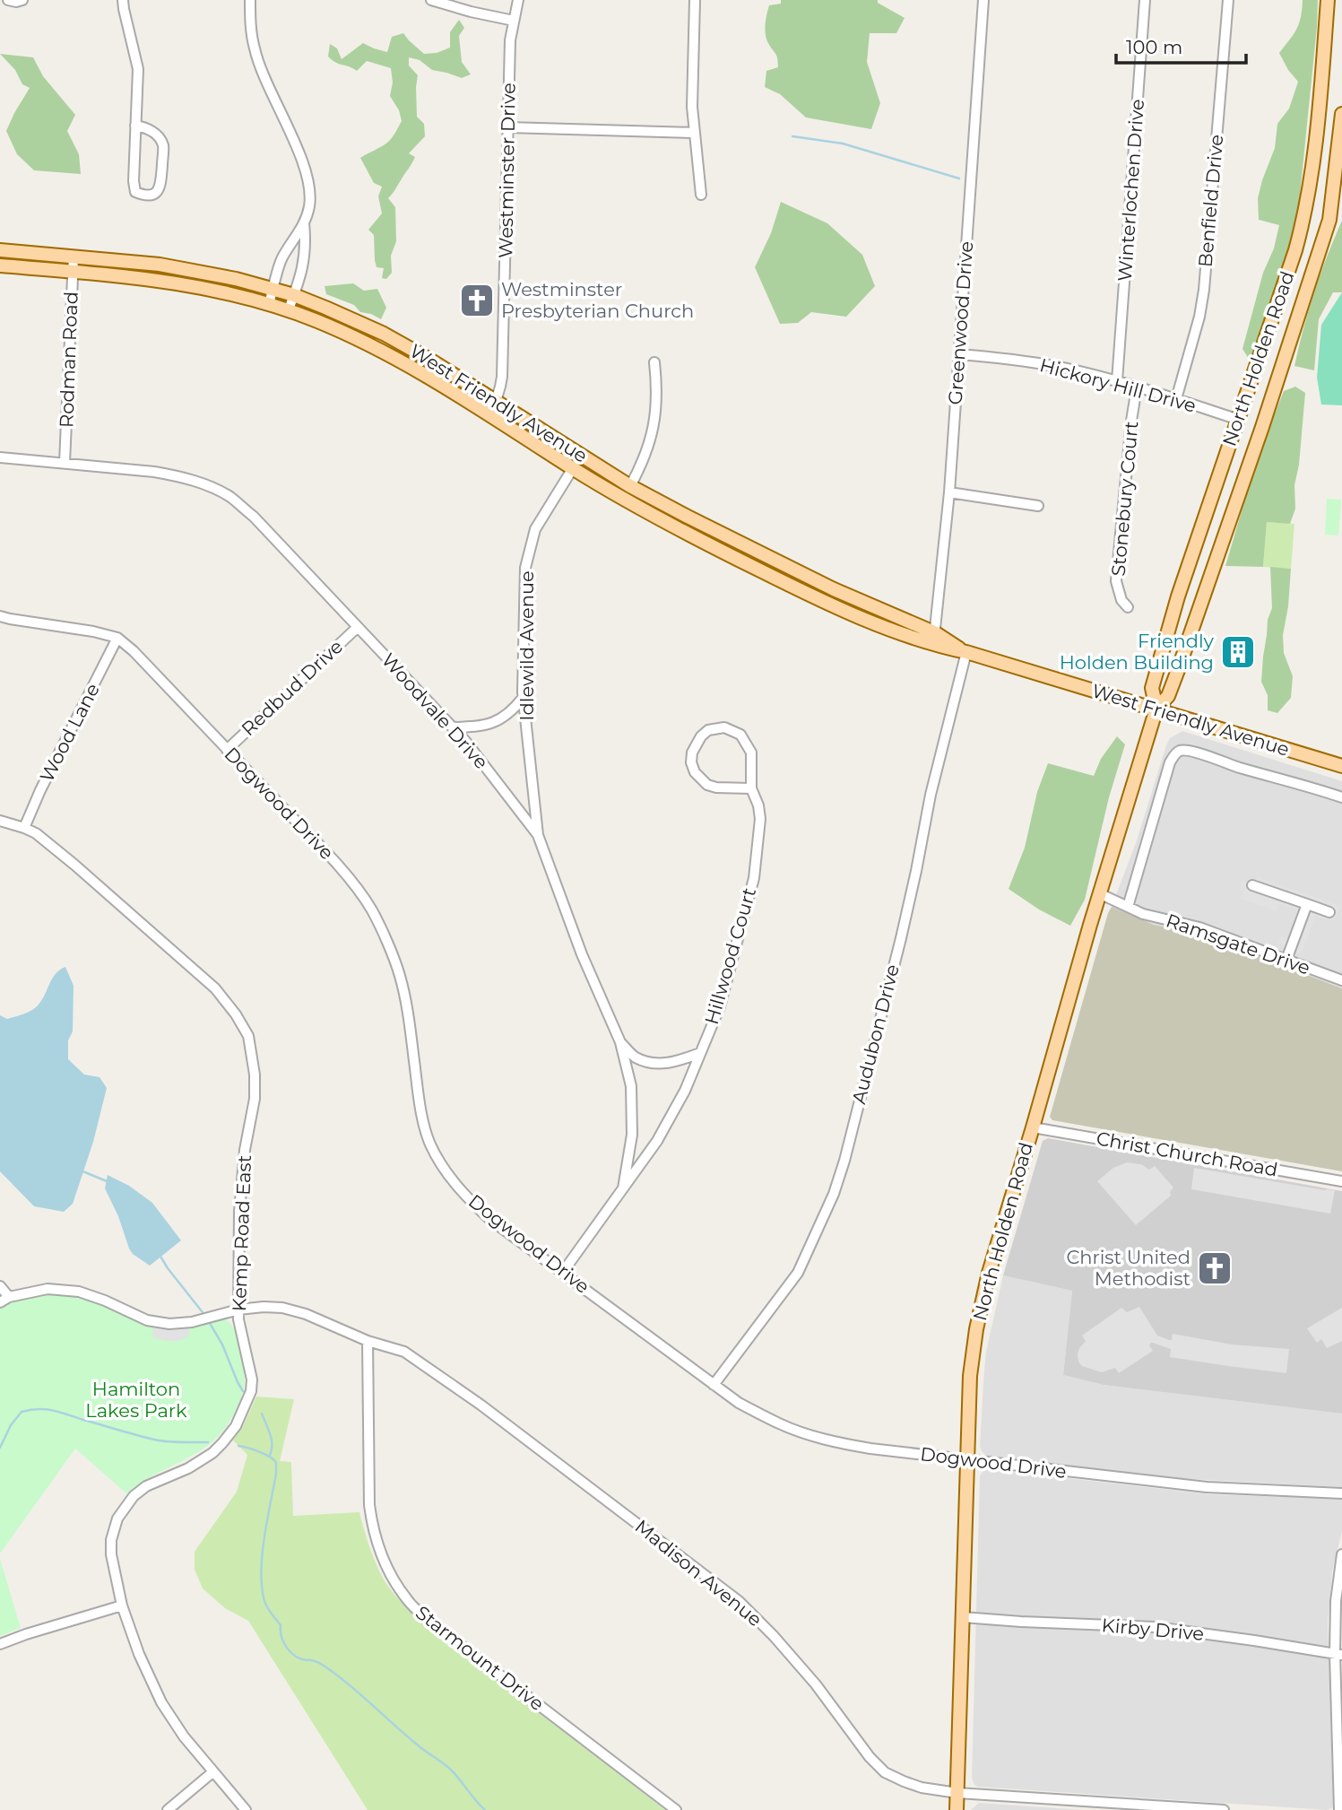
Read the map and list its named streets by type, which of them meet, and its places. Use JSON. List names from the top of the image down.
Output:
{
  "streets": {
    "main road": ["North Holden Road", "West Friendly Avenue"],
    "street": [
      "Westminster Drive",
      "Winterlochen Drive",
      "Benfield Drive",
      "Greenwood Drive",
      "Rodman Road",
      "Hickory Hill Drive",
      "Stonebury Court",
      "Idlewild Avenue",
      "Redbud Drive",
      "Woodvale Drive",
      "Wood Lane",
      "Dogwood Drive",
      "Ramsgate Drive",
      "Hillwood Court",
      "Audubon Drive",
      "Christ Church Road",
      "Kemp Road East",
      "Madison Avenue",
      "Kirby Drive",
      "Starmount Drive"
    ]
  },
  "crossings": [
    ["Westminster Drive", "West Friendly Avenue"],
    ["Winterlochen Drive", "Hickory Hill Drive"],
    ["Benfield Drive", "Hickory Hill Drive"],
    ["Greenwood Drive", "Hickory Hill Drive"],
    ["Greenwood Drive", "West Friendly Avenue"],
    ["North Holden Road", "Hickory Hill Drive"],
    ["North Holden Road", "West Friendly Avenue"],
    ["North Holden Road", "Dogwood Drive"],
    ["North Holden Road", "Ramsgate Drive"],
    ["North Holden Road", "Christ Church Road"],
    ["North Holden Road", "Madison Avenue"],
    ["North Holden Road", "Kirby Drive"],
    ["Rodman Road", "West Friendly Avenue"],
    ["Rodman Road", "Woodvale Drive"],
    ["Hickory Hill Drive", "Stonebury Court"],
    ["West Friendly Avenue", "Idlewild Avenue"],
    ["West Friendly Avenue", "Audubon Drive"],
    ["Idlewild Avenue", "Woodvale Drive"],
    ["Redbud Drive", "Woodvale Drive"],
    ["Redbud Drive", "Dogwood Drive"],
    ["Woodvale Drive", "Hillwood Court"],
    ["Wood Lane", "Dogwood Drive"],
    ["Wood Lane", "Kemp Road East"],
    ["Dogwood Drive", "Hillwood Court"],
    ["Dogwood Drive", "Audubon Drive"],
    ["Kemp Road East", "Madison Avenue"],
    ["Madison Avenue", "Starmount Drive"]
  ],
  "parks": ["Hamilton Lakes Park"],
  "places": {
    "church": ["Westminster Presbyterian Church", "Christ United Methodist"],
    "building": ["Friendly Holden Building"]
  },
  "scale_bar": "100 m"
}
